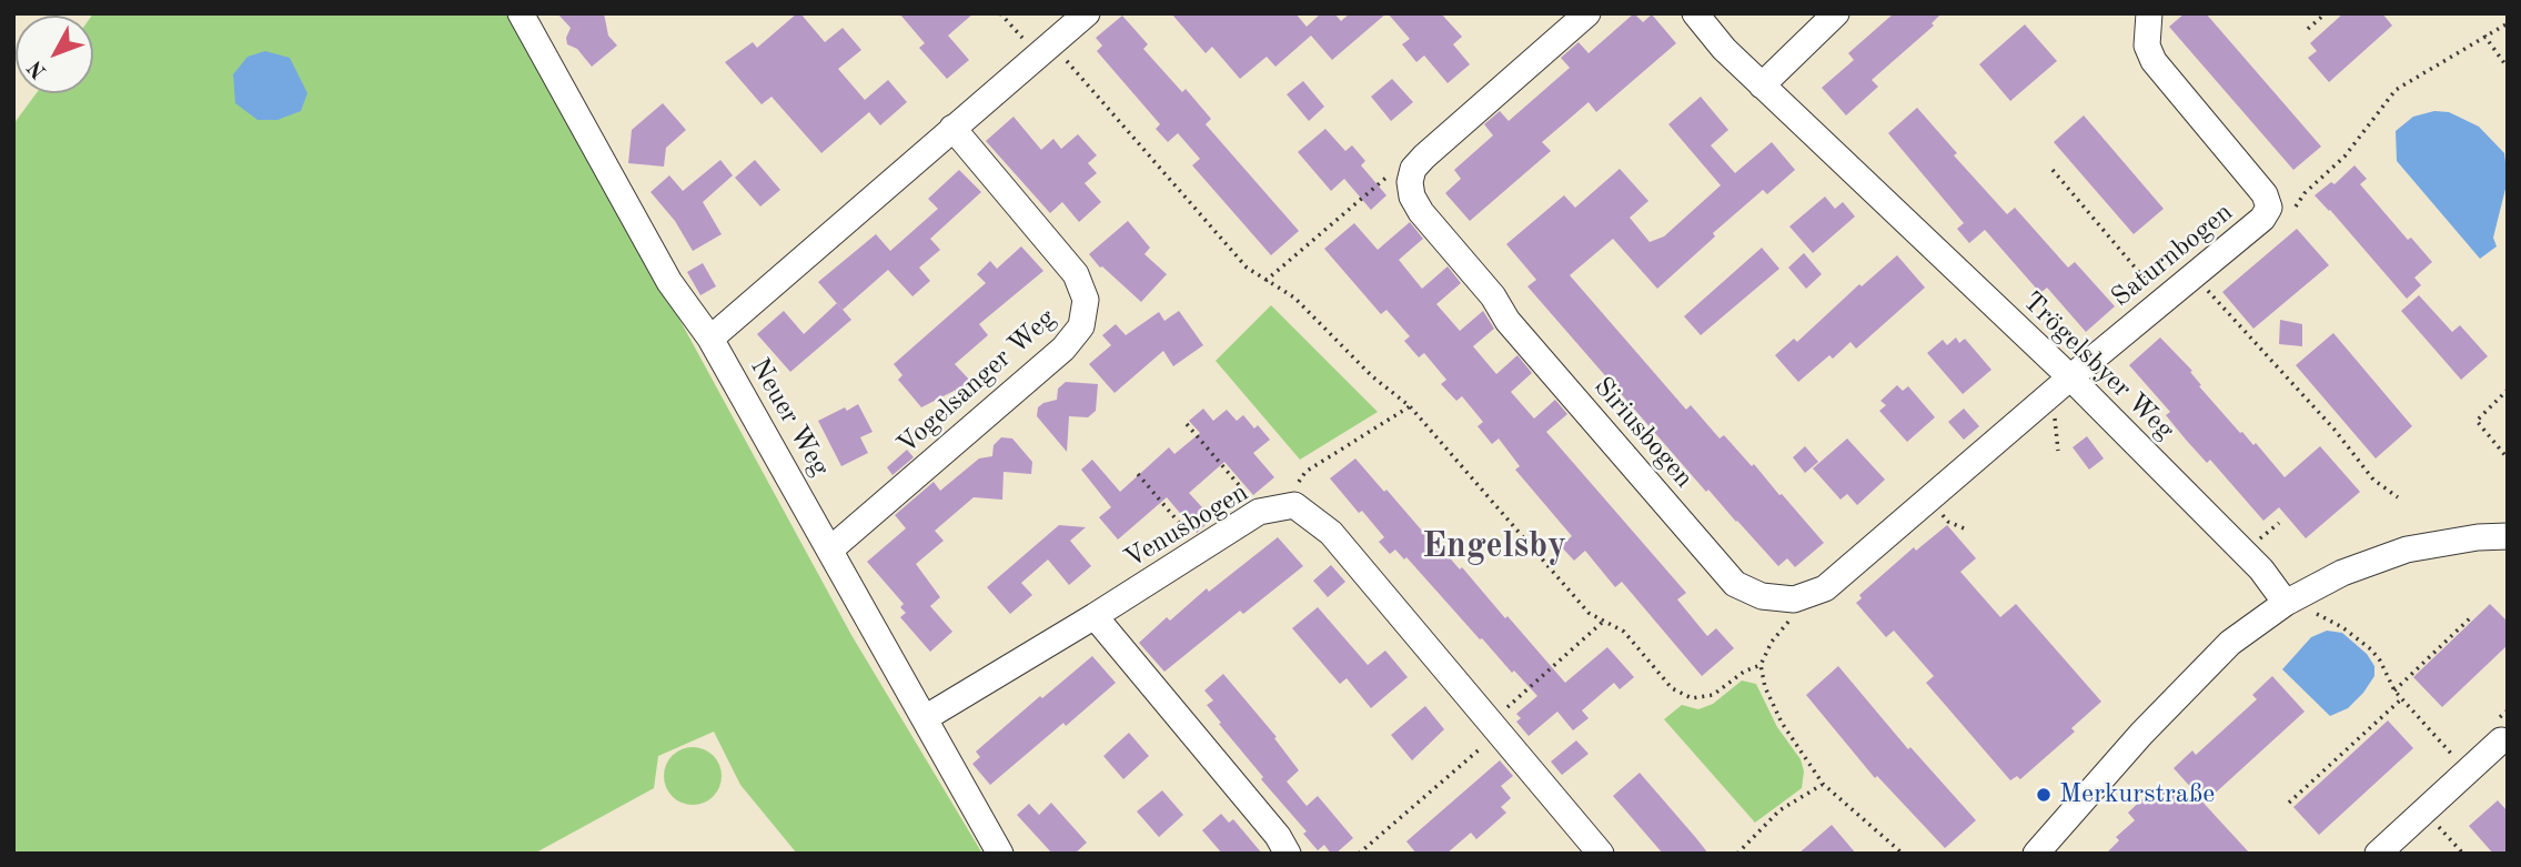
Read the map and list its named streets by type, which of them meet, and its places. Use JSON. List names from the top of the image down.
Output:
{
  "streets": {
    "street": [
      "Saturnbogen",
      "Trögelsbyer Weg",
      "Vogelsanger Weg",
      "Neuer Weg",
      "Siriusbogen",
      "Venusbogen"
    ]
  },
  "crossings": [
    ["Saturnbogen", "Trögelsbyer Weg"],
    ["Saturnbogen", "Siriusbogen"],
    ["Trögelsbyer Weg", "Siriusbogen"],
    ["Vogelsanger Weg", "Neuer Weg"],
    ["Neuer Weg", "Venusbogen"]
  ],
  "districts": ["Engelsby"],
  "places": ["Merkurstraße"],
  "north": "bottom left"
}
